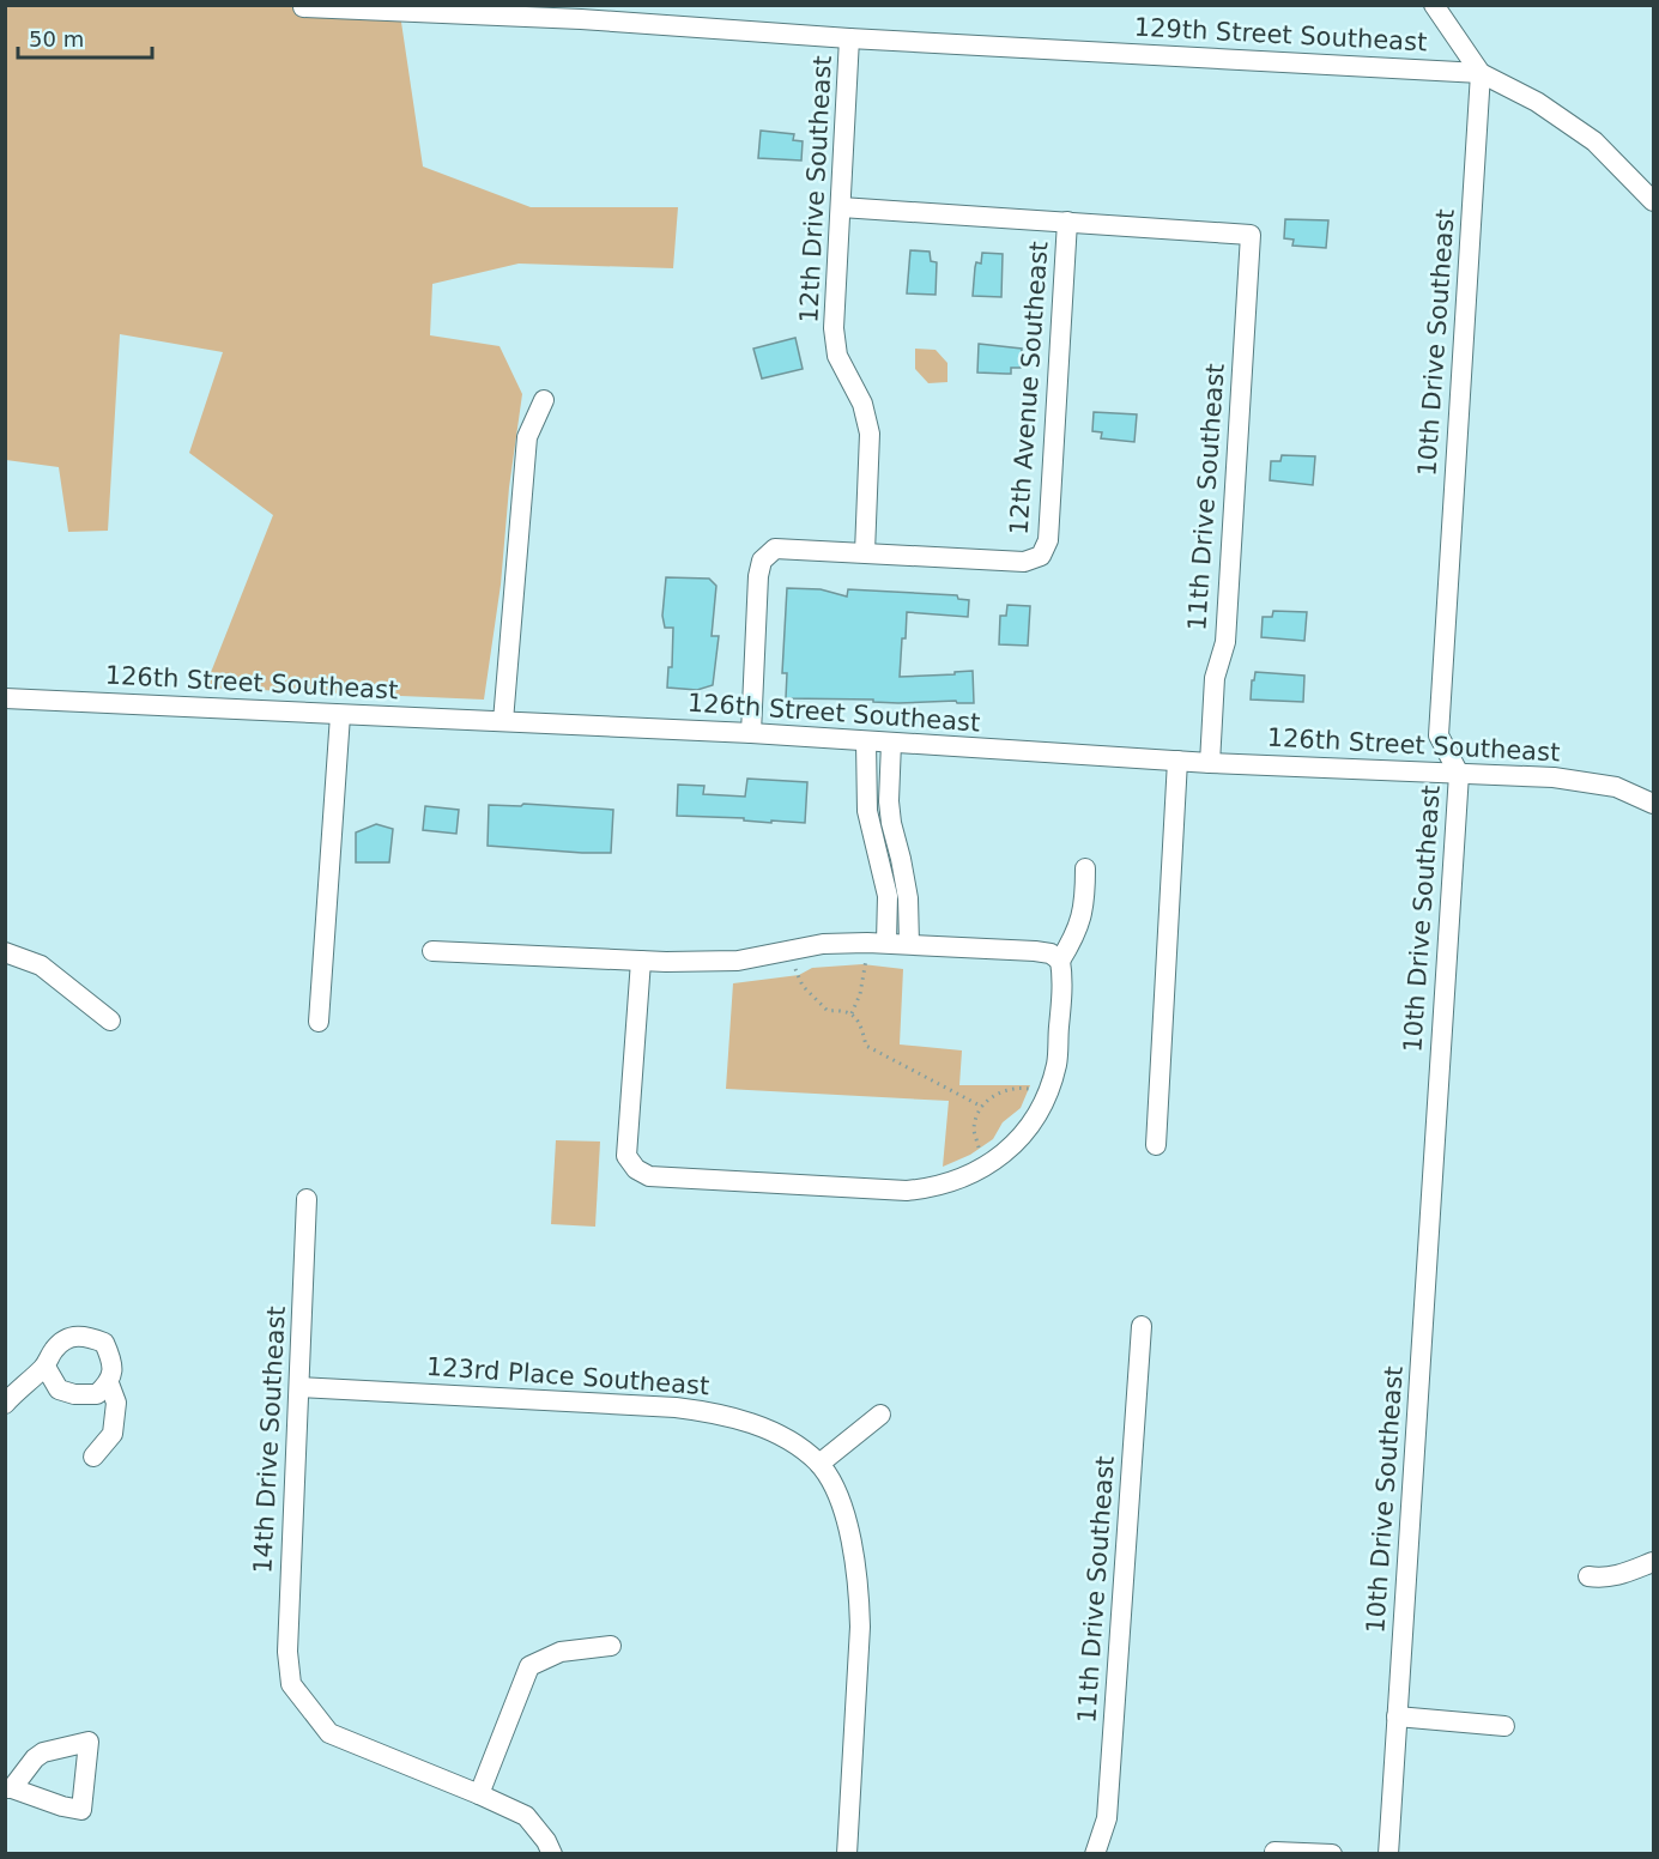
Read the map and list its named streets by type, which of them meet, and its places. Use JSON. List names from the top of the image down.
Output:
{
  "streets": {
    "street": [
      "129th Street Southeast",
      "12th Drive Southeast",
      "10th Drive Southeast",
      "12th Avenue Southeast",
      "11th Drive Southeast",
      "126th Street Southeast",
      "123rd Place Southeast",
      "14th Drive Southeast"
    ]
  },
  "crossings": [
    ["129th Street Southeast", "12th Drive Southeast"],
    ["129th Street Southeast", "10th Drive Southeast"],
    ["12th Drive Southeast", "12th Avenue Southeast"],
    ["10th Drive Southeast", "126th Street Southeast"],
    ["12th Avenue Southeast", "11th Drive Southeast"],
    ["11th Drive Southeast", "126th Street Southeast"],
    ["123rd Place Southeast", "14th Drive Southeast"]
  ],
  "scale_bar": "50 m"
}
